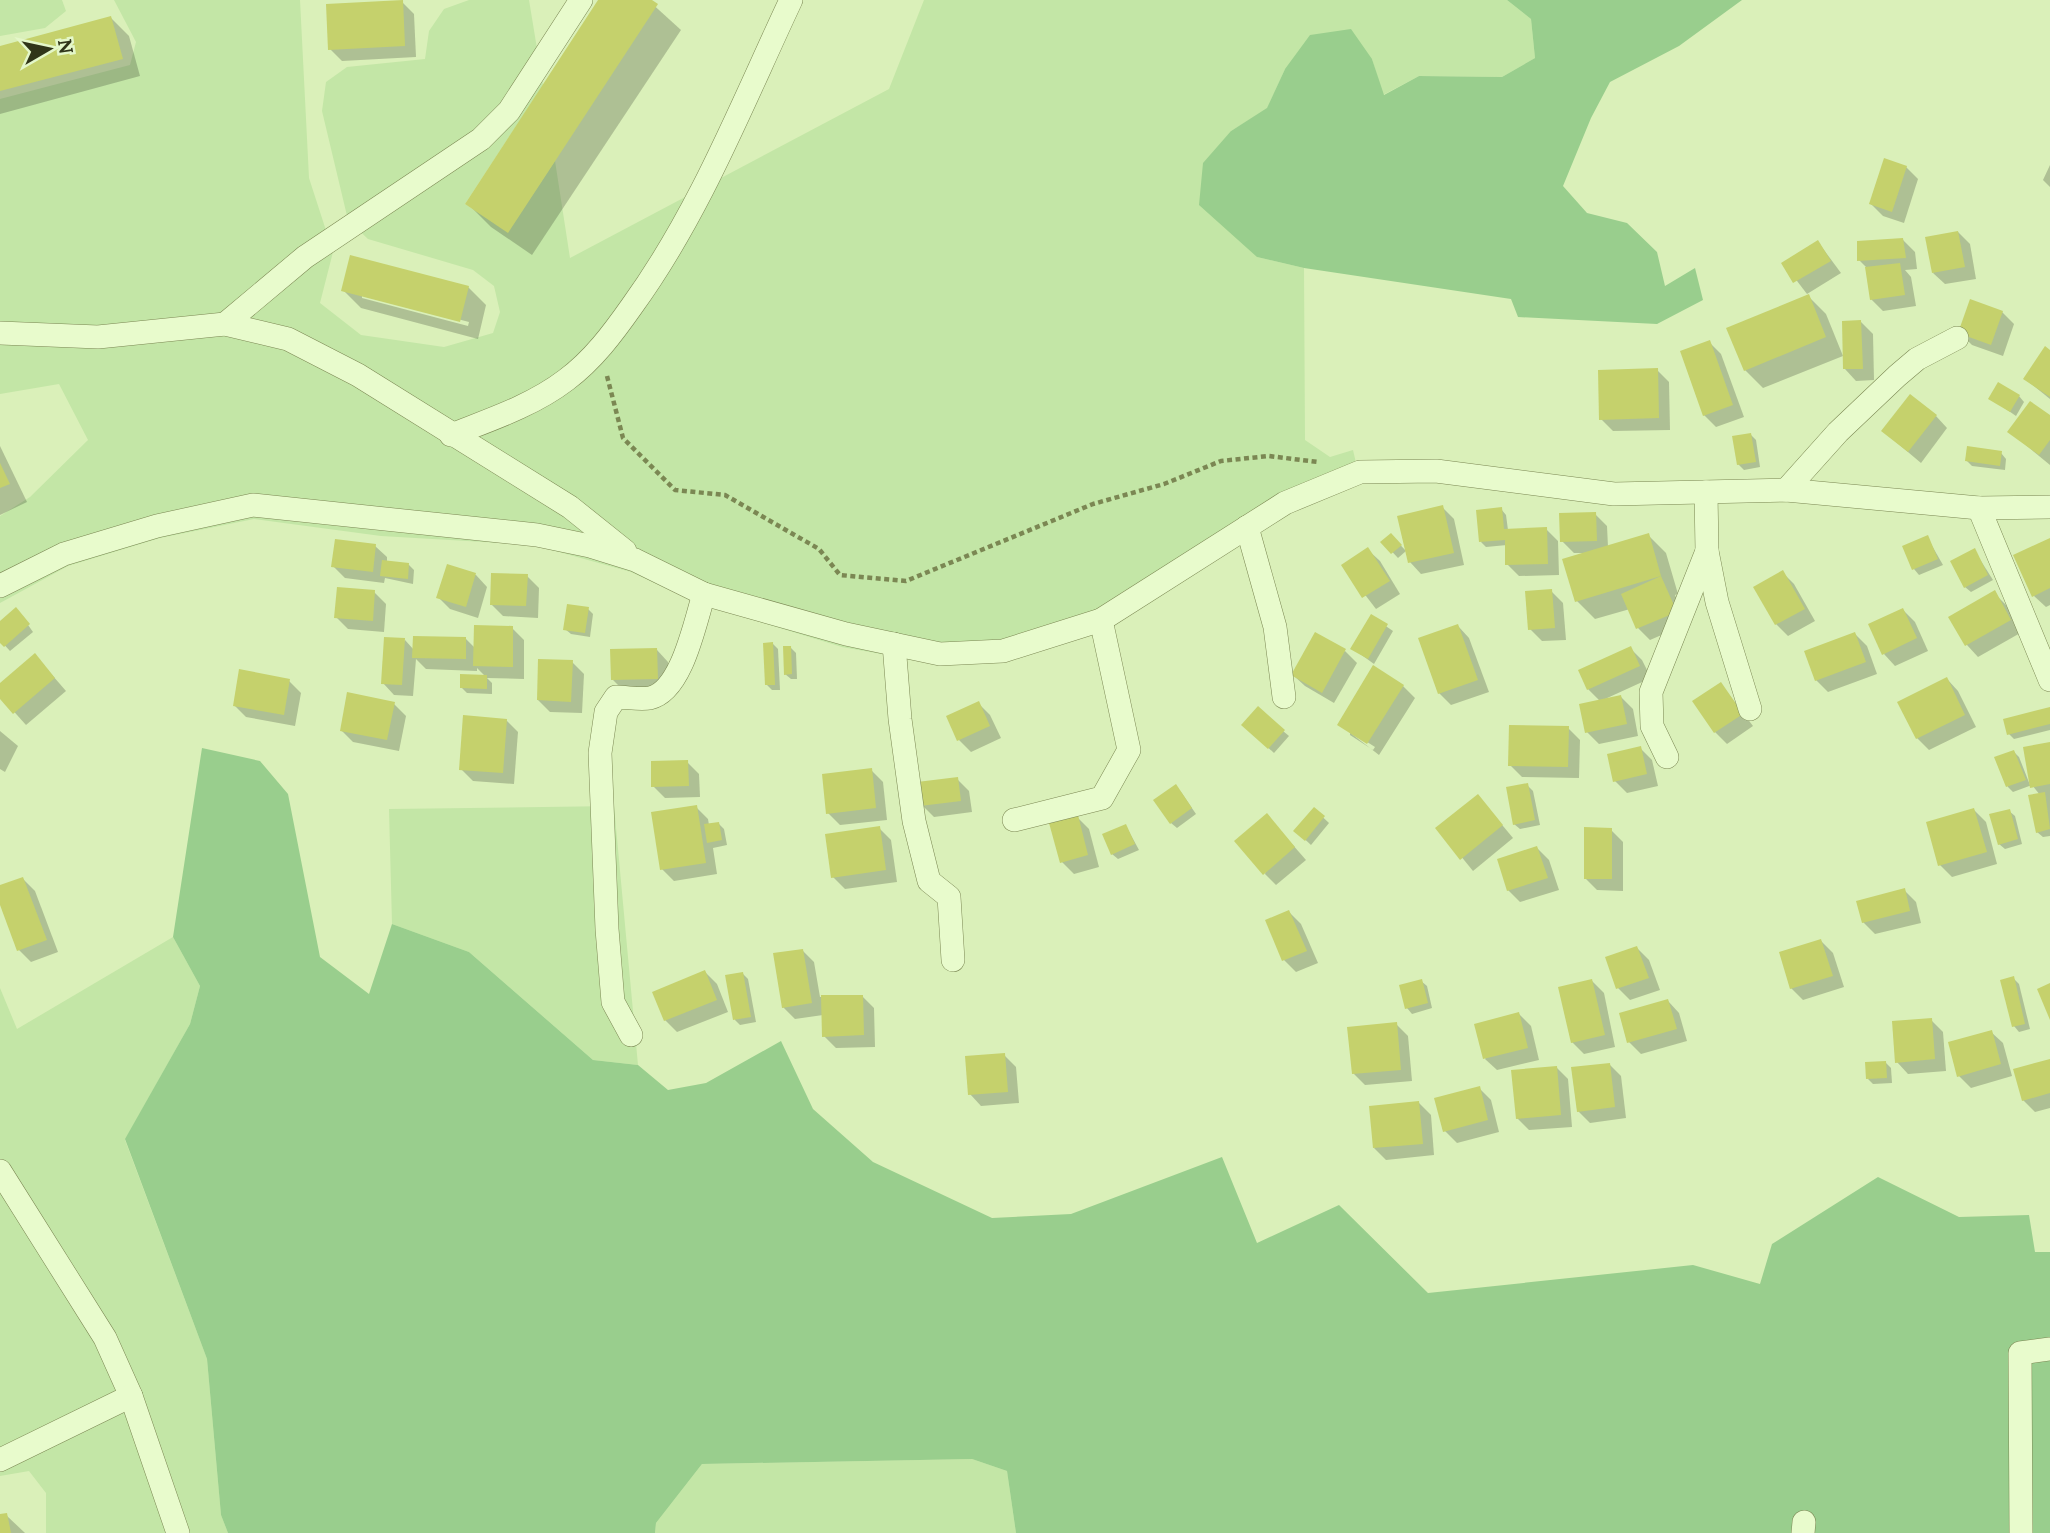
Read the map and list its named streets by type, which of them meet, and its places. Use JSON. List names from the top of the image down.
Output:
{
  "north": "right"
}
